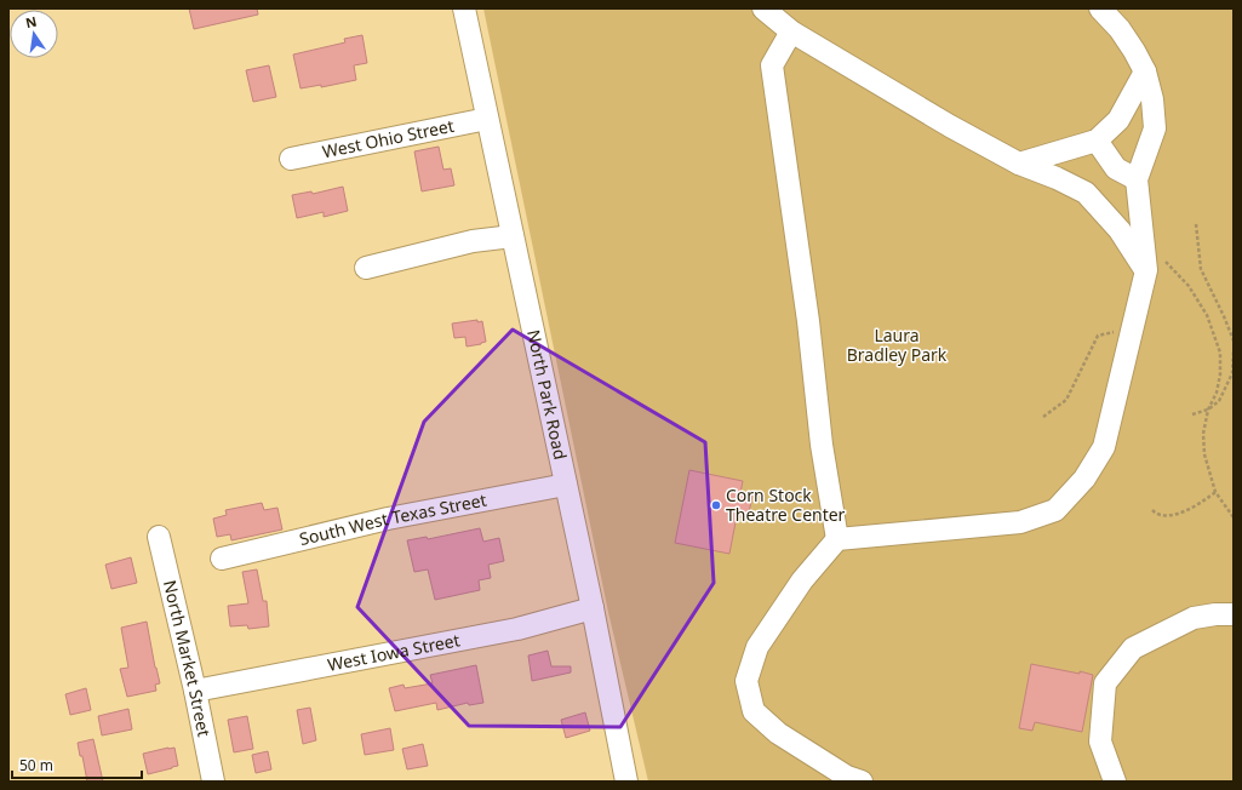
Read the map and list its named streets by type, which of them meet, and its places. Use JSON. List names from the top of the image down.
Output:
{
  "streets": {
    "street": [
      "West Ohio Street",
      "North Park Road",
      "South West Texas Street",
      "West Iowa Street",
      "North Market Street"
    ]
  },
  "crossings": [
    ["West Ohio Street", "North Park Road"],
    ["North Park Road", "South West Texas Street"],
    ["North Park Road", "West Iowa Street"],
    ["West Iowa Street", "North Market Street"]
  ],
  "parks": ["Laura Bradley Park"],
  "places": ["Corn Stock Theatre Center"],
  "scale_bar": "50 m",
  "north": "top"
}
